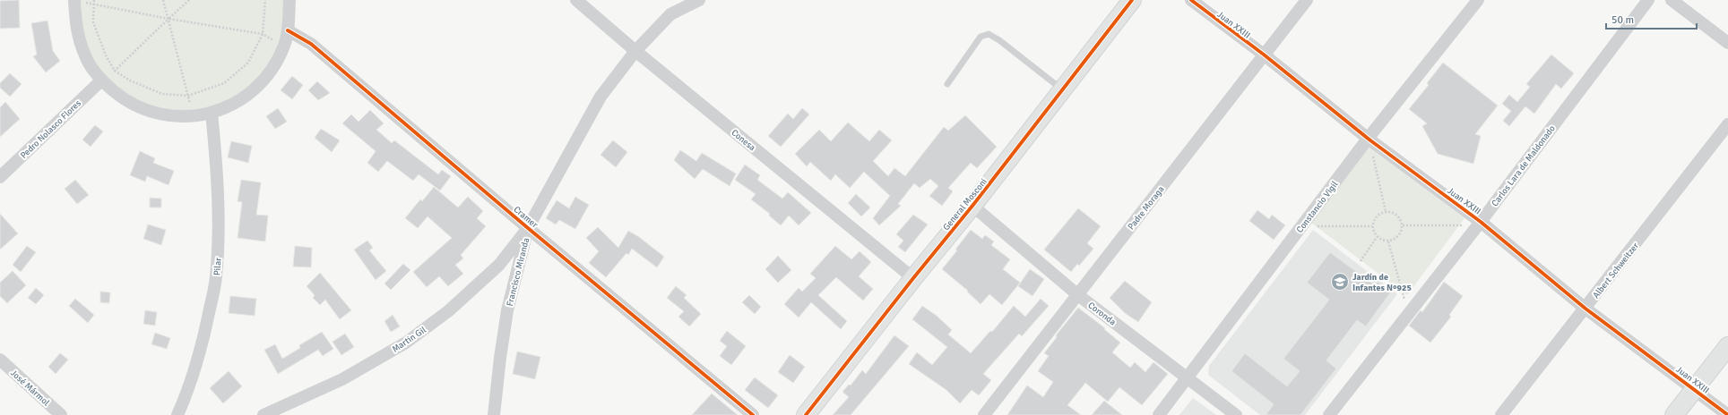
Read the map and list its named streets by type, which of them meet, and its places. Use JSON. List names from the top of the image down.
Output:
{
  "streets": {
    "street": [
      "Juan XXIII",
      "Pedro Nolasco Flores",
      "Conesa",
      "Carlos Lara de Maldonado",
      "General Mosconi",
      "Constancio Vigil",
      "Padre Moraga",
      "Cramer",
      "Pilar",
      "Albert Schweitzer",
      "Francisco Miranda",
      "Coronda",
      "Martin Gil",
      "José Mármol"
    ]
  },
  "crossings": [
    ["Juan XXIII", "Carlos Lara de Maldonado"],
    ["Juan XXIII", "Constancio Vigil"],
    ["Juan XXIII", "Padre Moraga"],
    ["Juan XXIII", "Albert Schweitzer"],
    ["Conesa", "General Mosconi"],
    ["Conesa", "Francisco Miranda"],
    ["General Mosconi", "Coronda"],
    ["Constancio Vigil", "Coronda"],
    ["Padre Moraga", "Coronda"],
    ["Cramer", "Francisco Miranda"],
    ["Cramer", "Martin Gil"],
    ["Francisco Miranda", "Martin Gil"]
  ],
  "places": {
    "school or university": ["Jardín de Infantes Nº925"]
  },
  "scale_bar": "50 m"
}
